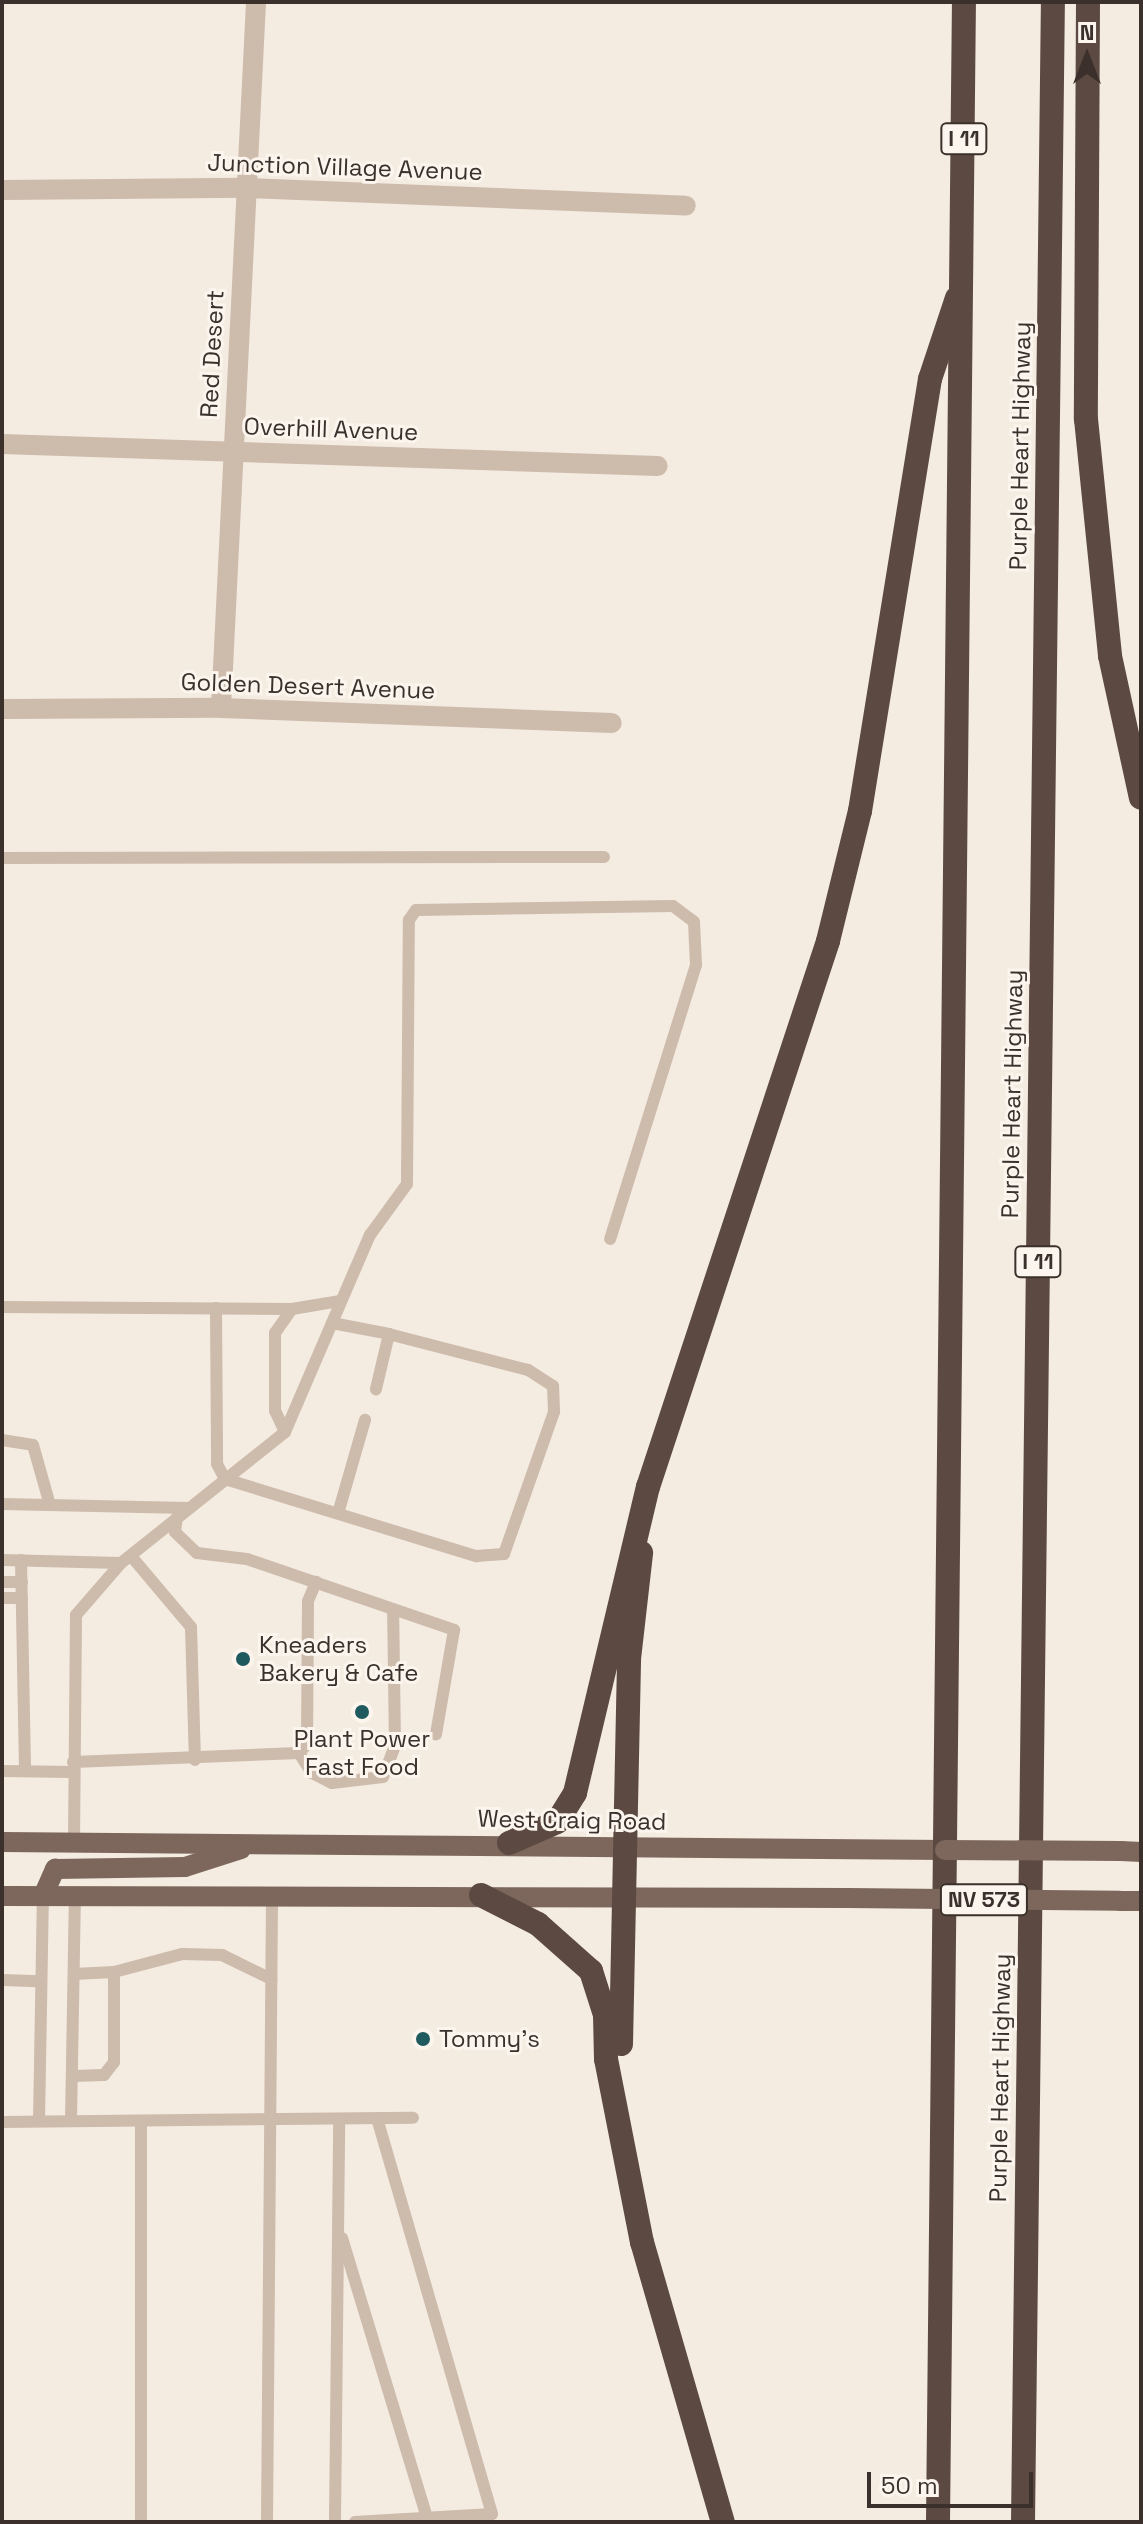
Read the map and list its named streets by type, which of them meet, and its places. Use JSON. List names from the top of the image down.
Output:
{
  "streets": {
    "highway": ["I 11", "Purple Heart Highway"],
    "main road": ["West Craig Road", "NV 573"],
    "street": [
      "Junction Village Avenue",
      "Red Desert",
      "Overhill Avenue",
      "Golden Desert Avenue"
    ]
  },
  "crossings": [
    ["Junction Village Avenue", "Red Desert"],
    ["Red Desert", "Overhill Avenue"],
    ["Red Desert", "Golden Desert Avenue"]
  ],
  "places": ["Kneaders Bakery & Cafe", "Plant Power Fast Food", "Tommy’s"],
  "scale_bar": "50 m",
  "north": "top"
}
